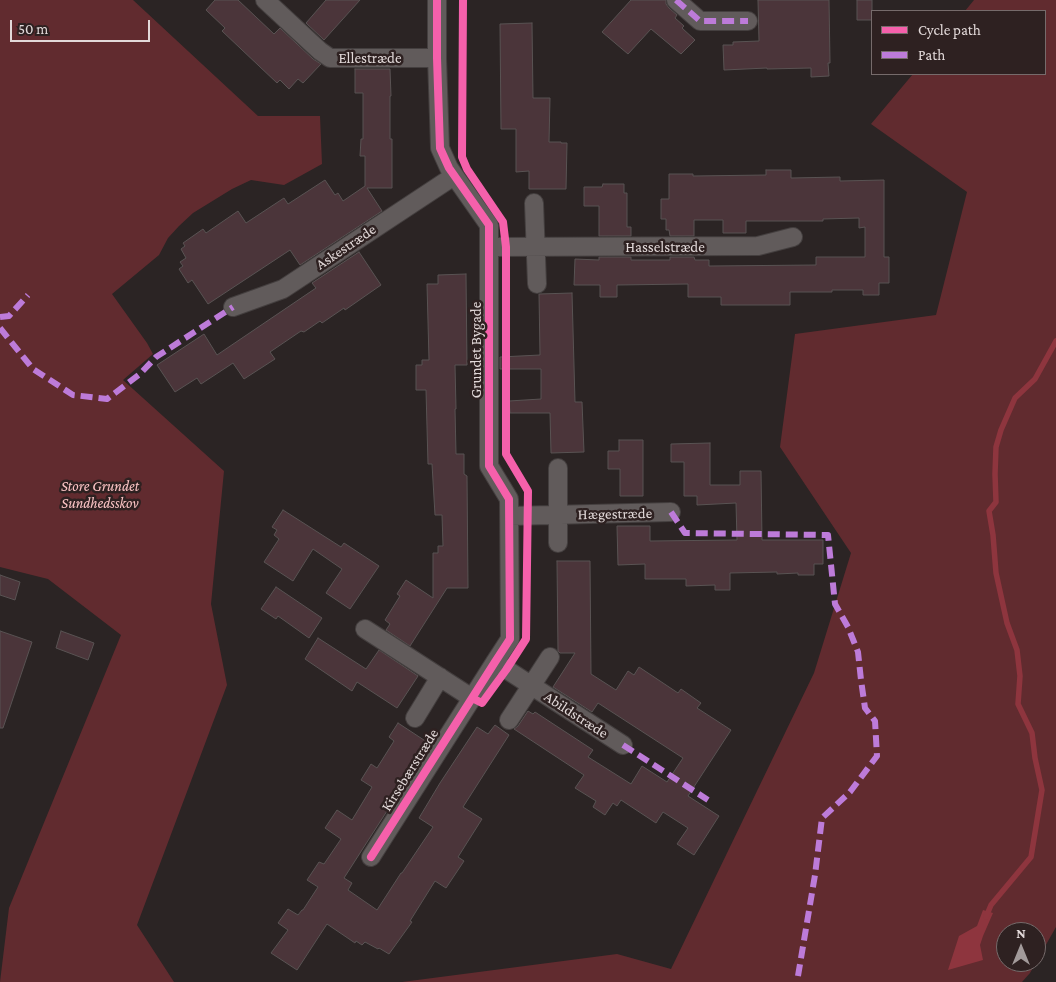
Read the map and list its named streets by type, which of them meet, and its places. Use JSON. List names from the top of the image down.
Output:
{
  "streets": {
    "street": [
      "Ellestræde",
      "Askestræde",
      "Hasselstræde",
      "Grundet Bygade",
      "Hægestræde",
      "Abildstræde",
      "Kirsebærstræde"
    ]
  },
  "crossings": [
    ["Ellestræde", "Grundet Bygade"],
    ["Askestræde", "Grundet Bygade"],
    ["Hasselstræde", "Grundet Bygade"],
    ["Grundet Bygade", "Hægestræde"],
    ["Grundet Bygade", "Abildstræde"],
    ["Grundet Bygade", "Kirsebærstræde"]
  ],
  "parks": ["Store Grundet Sundhedsskov"],
  "legend": ["Cycle path", "Path"],
  "scale_bar": "50 m",
  "north": "top"
}
